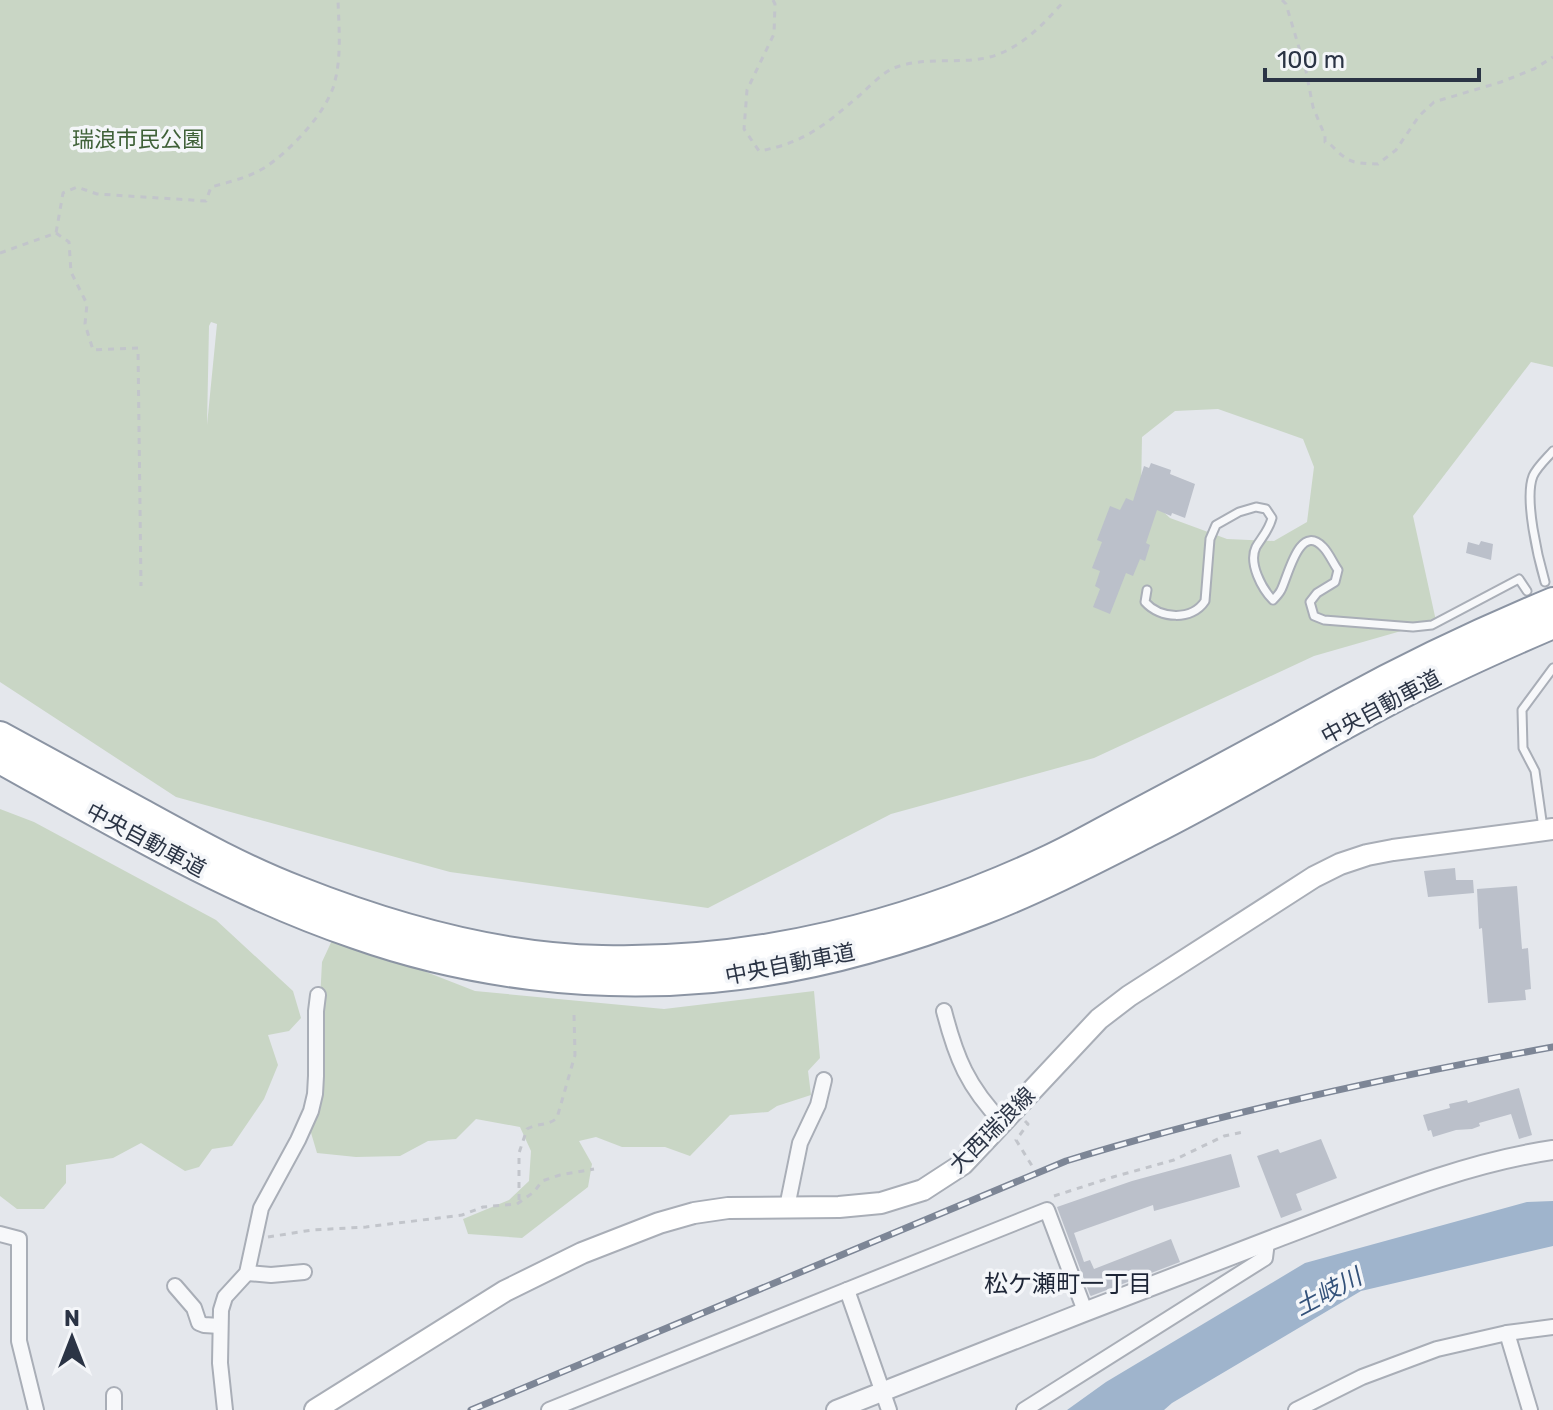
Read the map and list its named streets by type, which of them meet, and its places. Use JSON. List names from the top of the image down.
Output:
{
  "streets": {
    "highway": ["中央自動車道"],
    "main road": ["大西瑞浪線"]
  },
  "districts": ["松ケ瀬町一丁目"],
  "water": ["土岐川"],
  "parks": ["瑞浪市民公園"],
  "scale_bar": "100 m",
  "north": "top"
}
